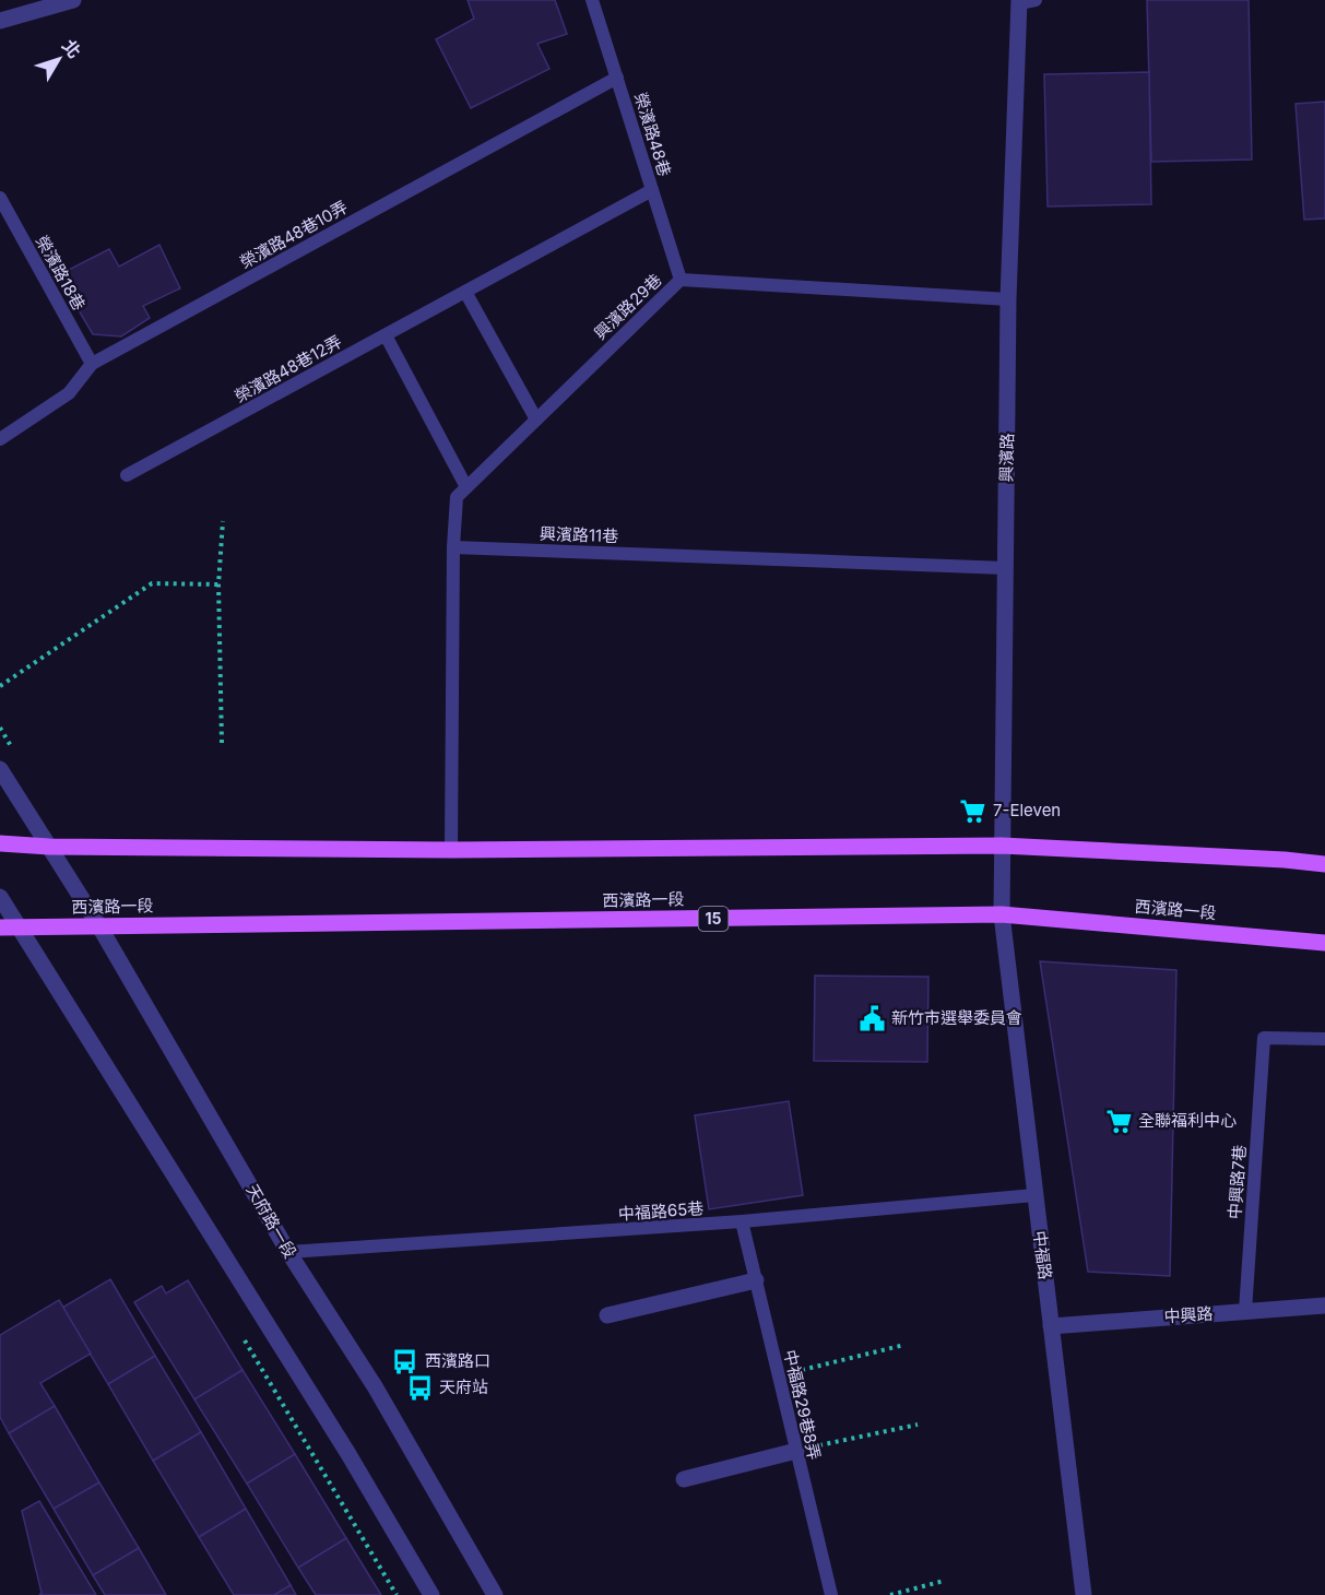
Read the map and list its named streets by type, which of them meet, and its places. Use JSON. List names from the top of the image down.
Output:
{
  "streets": {
    "main road": ["西濱路一段", "15"],
    "street": [
      "興濱路",
      "天府路一段",
      "中福路",
      "中興路"
    ],
    "lane": [
      "榮濱路48巷",
      "榮濱路48巷10弄",
      "榮濱路18巷",
      "興濱路29巷",
      "榮濱路48巷12弄",
      "興濱路11巷",
      "中興路7巷",
      "中福路65巷",
      "中福路29巷8弄"
    ]
  },
  "crossings": [
    ["榮濱路48巷", "榮濱路48巷10弄"],
    ["榮濱路48巷", "興濱路29巷"],
    ["榮濱路48巷", "榮濱路48巷12弄"],
    ["榮濱路48巷10弄", "榮濱路18巷"],
    ["興濱路29巷", "興濱路"],
    ["興濱路29巷", "興濱路11巷"],
    ["興濱路", "興濱路11巷"],
    ["興濱路", "西濱路一段"],
    ["興濱路", "中福路"],
    ["西濱路一段", "天府路一段"],
    ["西濱路一段", "中福路"],
    ["中興路7巷", "中興路"],
    ["中福路65巷", "天府路一段"],
    ["中福路65巷", "中福路"],
    ["中福路65巷", "中福路29巷8弄"],
    ["中福路", "中興路"]
  ],
  "places": {
    "supermarket": ["7-Eleven", "全聯福利中心"],
    "public building": ["新竹市選舉委員會"],
    "bus stop": ["西濱路口", "天府站"]
  },
  "north": "top right"
}
